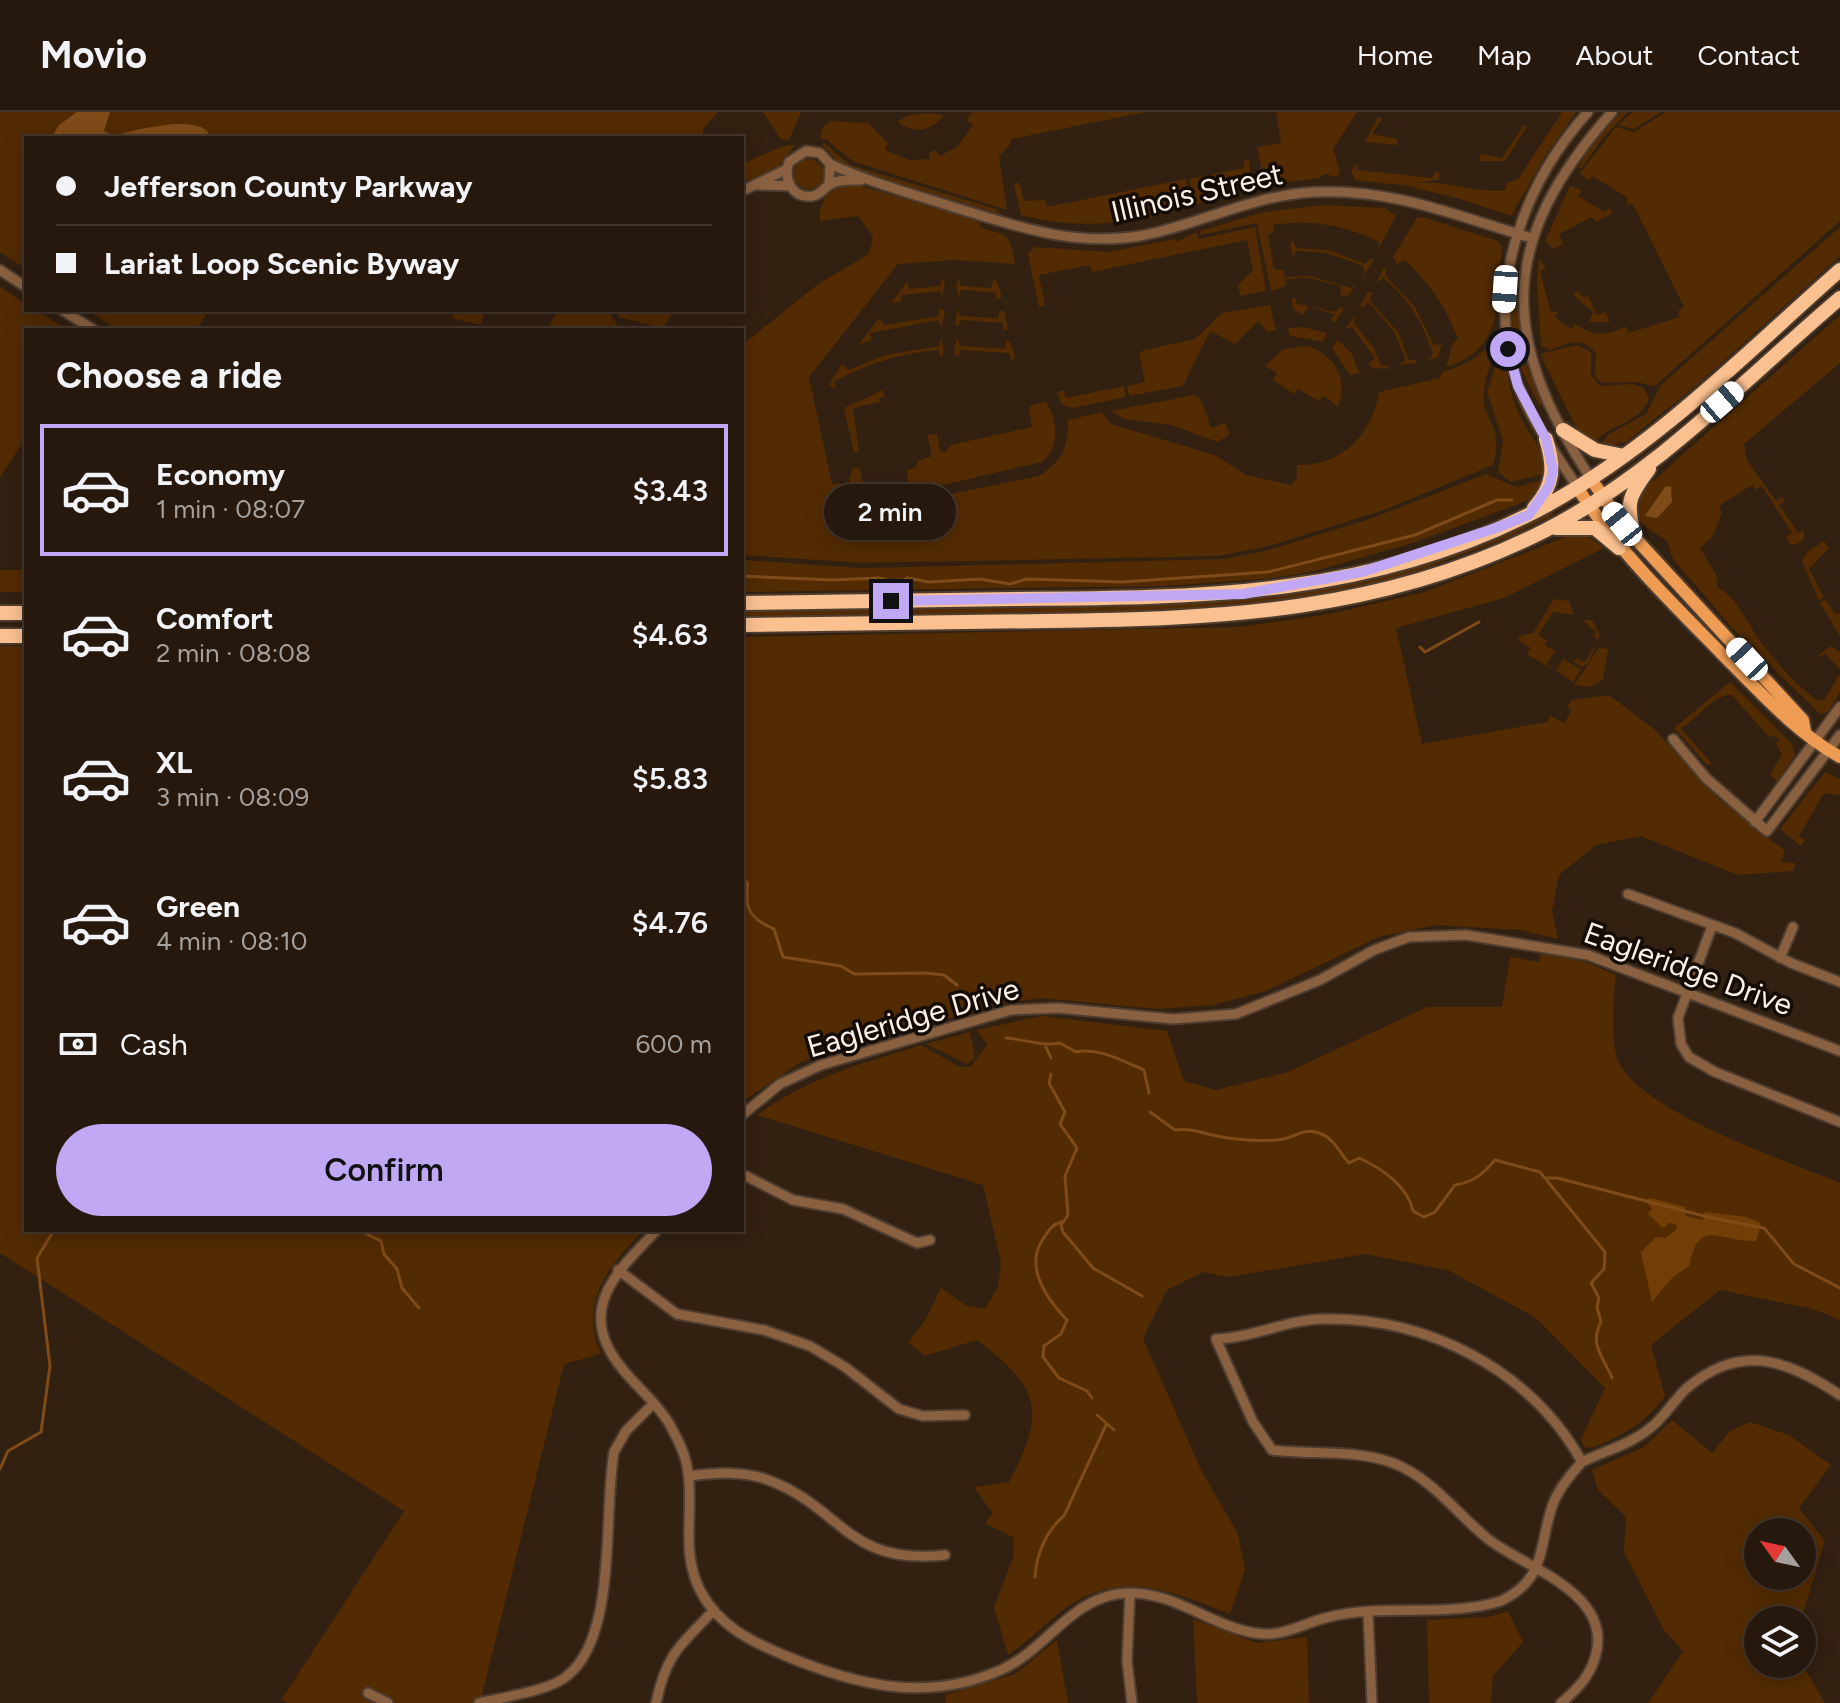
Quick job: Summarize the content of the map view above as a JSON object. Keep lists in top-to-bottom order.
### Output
{
  "streets": {
    "street": ["Illinois Street", "Eagleridge Drive"]
  },
  "north": "top left",
  "page": {
    "header": "Movio",
    "nav": [
      "Home",
      "Map",
      "About",
      "Contact"
    ],
    "banner": ["Jefferson County Parkway", "Lariat Loop Scenic Byway"],
    "heading": "Choose a ride",
    "list": [
      {
        "name": "Economy",
        "note": "1 min · 08:07",
        "value": "$3.43"
      },
      {
        "name": "Comfort",
        "note": "2 min · 08:08",
        "value": "$4.63"
      },
      {
        "name": "XL",
        "note": "3 min · 08:09",
        "value": "$5.83"
      },
      {
        "name": "Green",
        "note": "4 min · 08:10",
        "value": "$4.76"
      }
    ],
    "bubble": "2 min",
    "pay": ["Cash", "600 m"],
    "buttons": "Confirm"
  }
}
